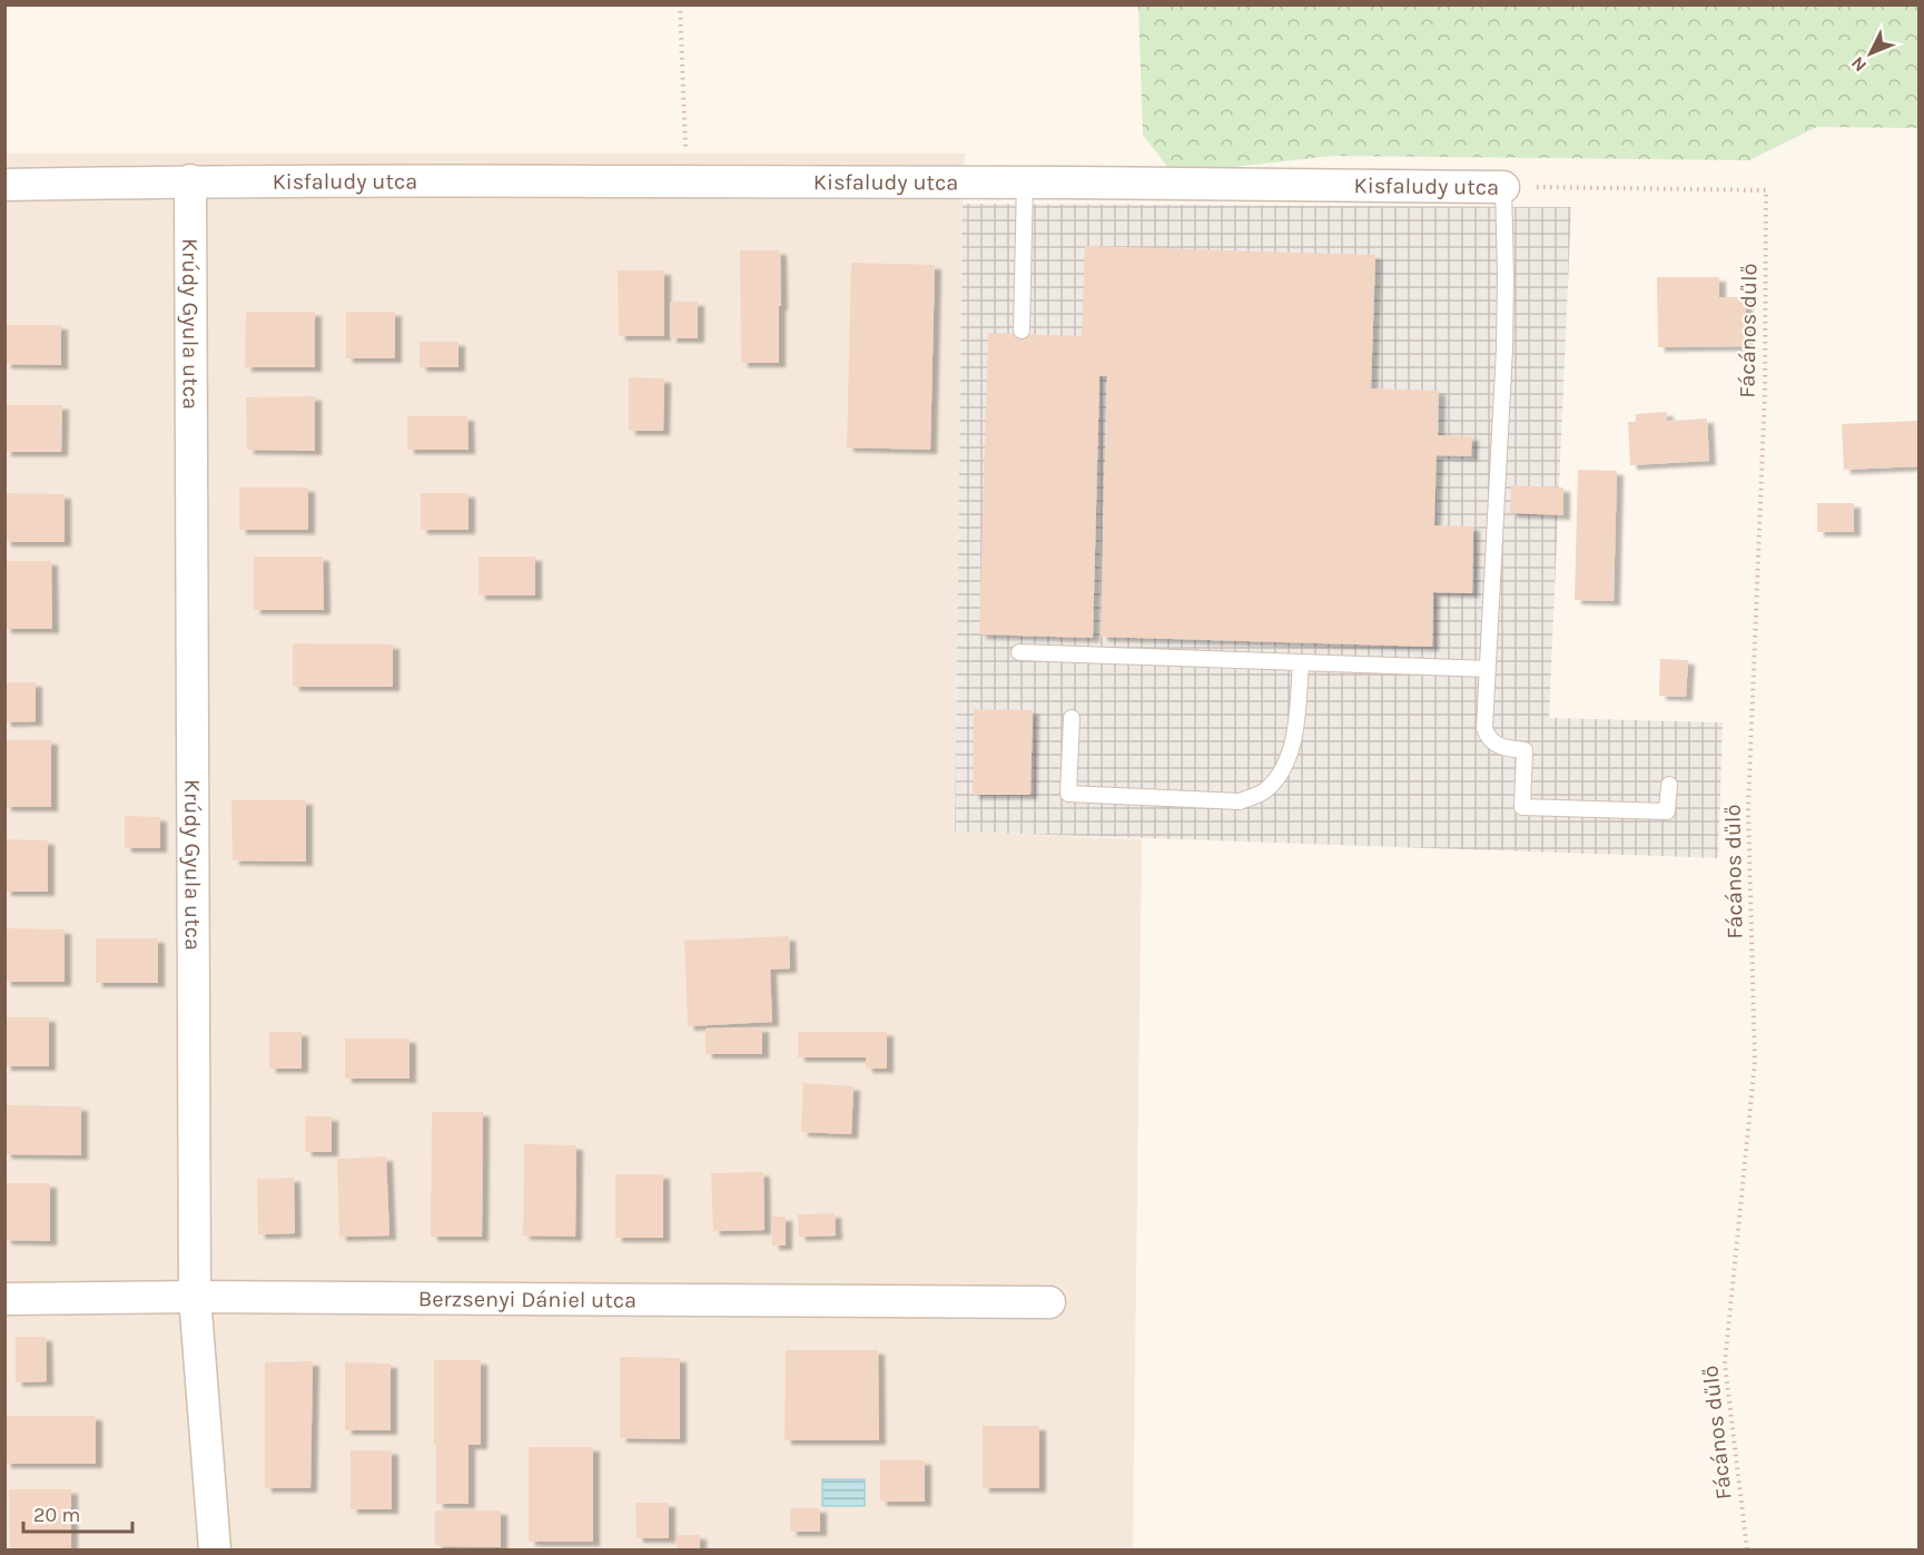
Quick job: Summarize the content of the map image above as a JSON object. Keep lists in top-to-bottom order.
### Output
{
  "streets": {
    "street": ["Kisfaludy utca", "Krúdy Gyula utca", "Berzsenyi Dániel utca"],
    "path": ["Fácános dűlő"]
  },
  "crossings": [
    ["Kisfaludy utca", "Krúdy Gyula utca"],
    ["Kisfaludy utca", "Fácános dűlő"],
    ["Krúdy Gyula utca", "Berzsenyi Dániel utca"]
  ],
  "scale_bar": "20 m",
  "north": "bottom left"
}
